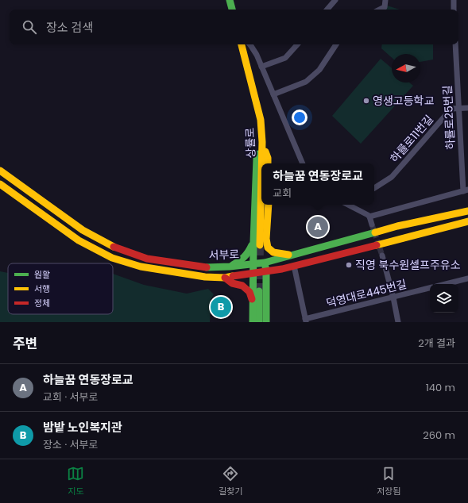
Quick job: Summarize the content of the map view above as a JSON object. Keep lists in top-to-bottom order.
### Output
{
  "streets": {
    "main road": ["상률로", "서부로"],
    "street": ["하률로25번길", "하률로11번길", "덕영대로445번길"]
  },
  "crossings": [
    ["하률로25번길", "하률로11번길"],
    ["상률로", "서부로"]
  ],
  "places": ["영생고등학교", "직영 북수원셀프주유소"],
  "legend": ["원활", "서행", "정체"],
  "north": "left",
  "page": {
    "search": "장소 검색",
    "popup": ["하늘꿈 연동장로교", "교회"],
    "pins": ["A", "B"],
    "heading": ["주변", "2개 결과"],
    "list": [
      {
        "mark": "A",
        "name": "하늘꿈 연동장로교",
        "note": "교회 · 서부로",
        "value": "140 m"
      },
      {
        "mark": "B",
        "name": "밤밭 노인복지관",
        "note": "장소 · 서부로",
        "value": "260 m"
      }
    ],
    "nav": ["지도", "길찾기", "저장됨"]
  }
}
